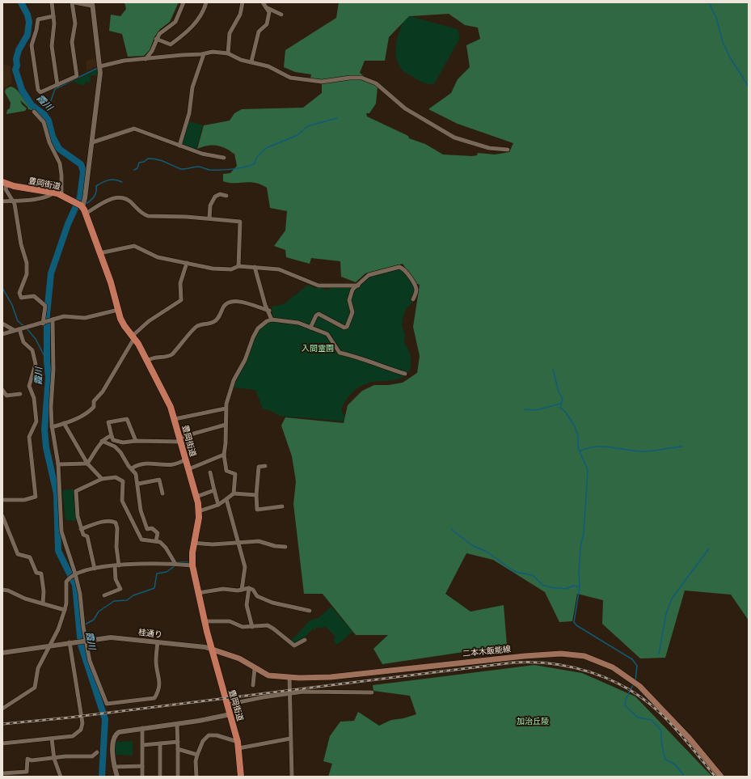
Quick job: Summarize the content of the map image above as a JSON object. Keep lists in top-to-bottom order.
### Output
{
  "streets": {
    "main road": ["豊岡街道", "二本木飯能線"],
    "street": ["桂通り"]
  },
  "crossings": [
    ["豊岡街道", "桂通り"],
    ["豊岡街道", "二本木飯能線"],
    ["桂通り", "二本木飯能線"]
  ],
  "water": ["霞川"],
  "parks": ["入間霊園", "加治丘陵"]
}
